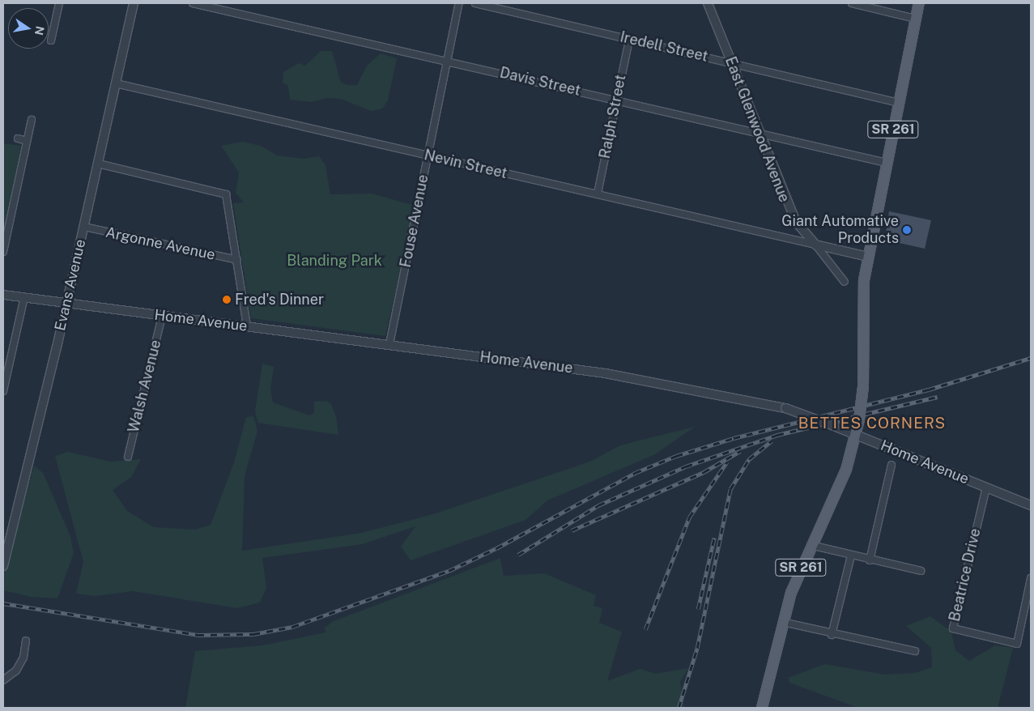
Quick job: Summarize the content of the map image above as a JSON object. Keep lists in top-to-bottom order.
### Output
{
  "streets": {
    "main road": ["SR 261"],
    "street": [
      "Iredell Street",
      "Davis Street",
      "Ralph Street",
      "East Glenwood Avenue",
      "Nevin Street",
      "Fouse Avenue",
      "Argonne Avenue",
      "Evans Avenue",
      "Home Avenue",
      "Walsh Avenue",
      "Beatrice Drive"
    ]
  },
  "crossings": [
    ["Iredell Street", "Ralph Street"],
    ["Iredell Street", "East Glenwood Avenue"],
    ["Iredell Street", "SR 261"],
    ["Davis Street", "Ralph Street"],
    ["Davis Street", "East Glenwood Avenue"],
    ["Davis Street", "SR 261"],
    ["Davis Street", "Fouse Avenue"],
    ["Ralph Street", "Nevin Street"],
    ["East Glenwood Avenue", "Nevin Street"],
    ["SR 261", "Home Avenue"],
    ["Nevin Street", "Fouse Avenue"],
    ["Nevin Street", "Evans Avenue"],
    ["Fouse Avenue", "Home Avenue"],
    ["Argonne Avenue", "Evans Avenue"],
    ["Evans Avenue", "Home Avenue"],
    ["Home Avenue", "Walsh Avenue"],
    ["Home Avenue", "Beatrice Drive"]
  ],
  "districts": ["BETTES CORNERS"],
  "parks": ["Blanding Park"],
  "places": ["Giant Automative Products", "Fred's Dinner"],
  "north": "right"
}
